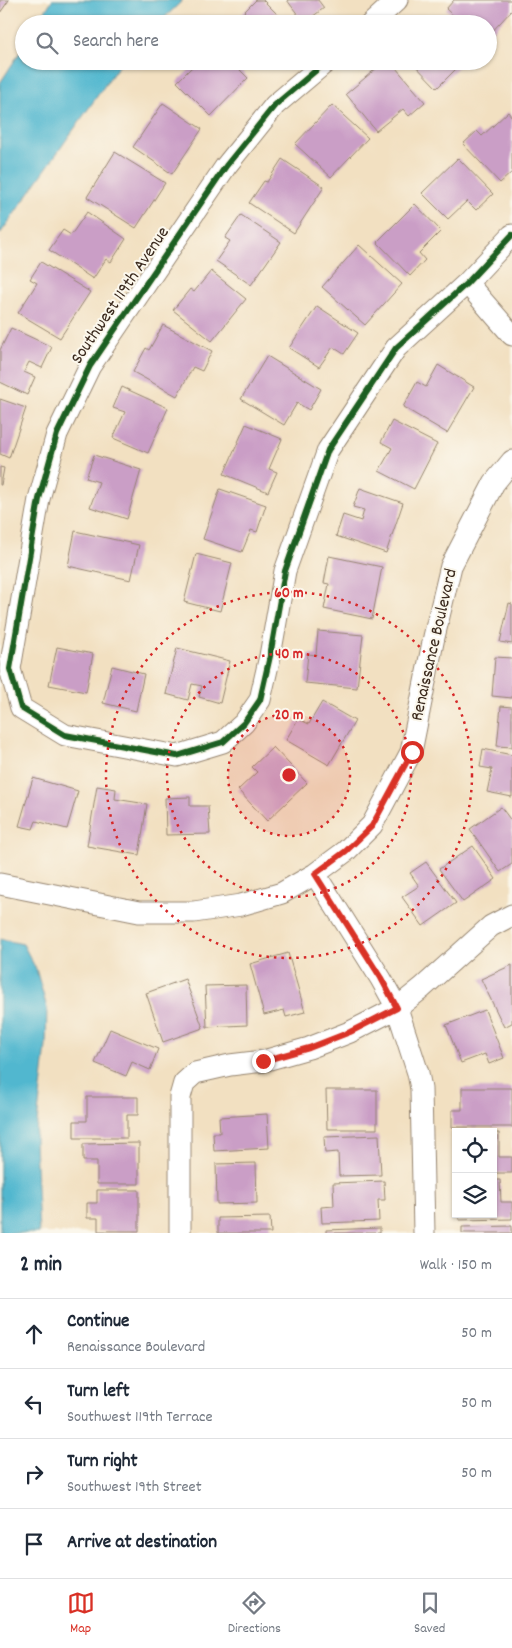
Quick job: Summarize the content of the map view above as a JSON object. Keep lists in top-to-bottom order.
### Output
{
  "streets": {
    "street": ["Southwest 119th Avenue", "Renaissance Boulevard"]
  },
  "page": {
    "search": "Search here",
    "heading": ["2 min", "Walk · 150 m"],
    "list": [
      ["Continue", "Renaissance Boulevard", "50 m"],
      ["Turn left", "Southwest 119th Terrace", "50 m"],
      ["Turn right", "Southwest 19th Street", "50 m"],
      "Arrive at destination"
    ],
    "nav": ["Map", "Directions", "Saved"]
  },
  "rings": ["60 m", "40 m", "20 m"]
}
